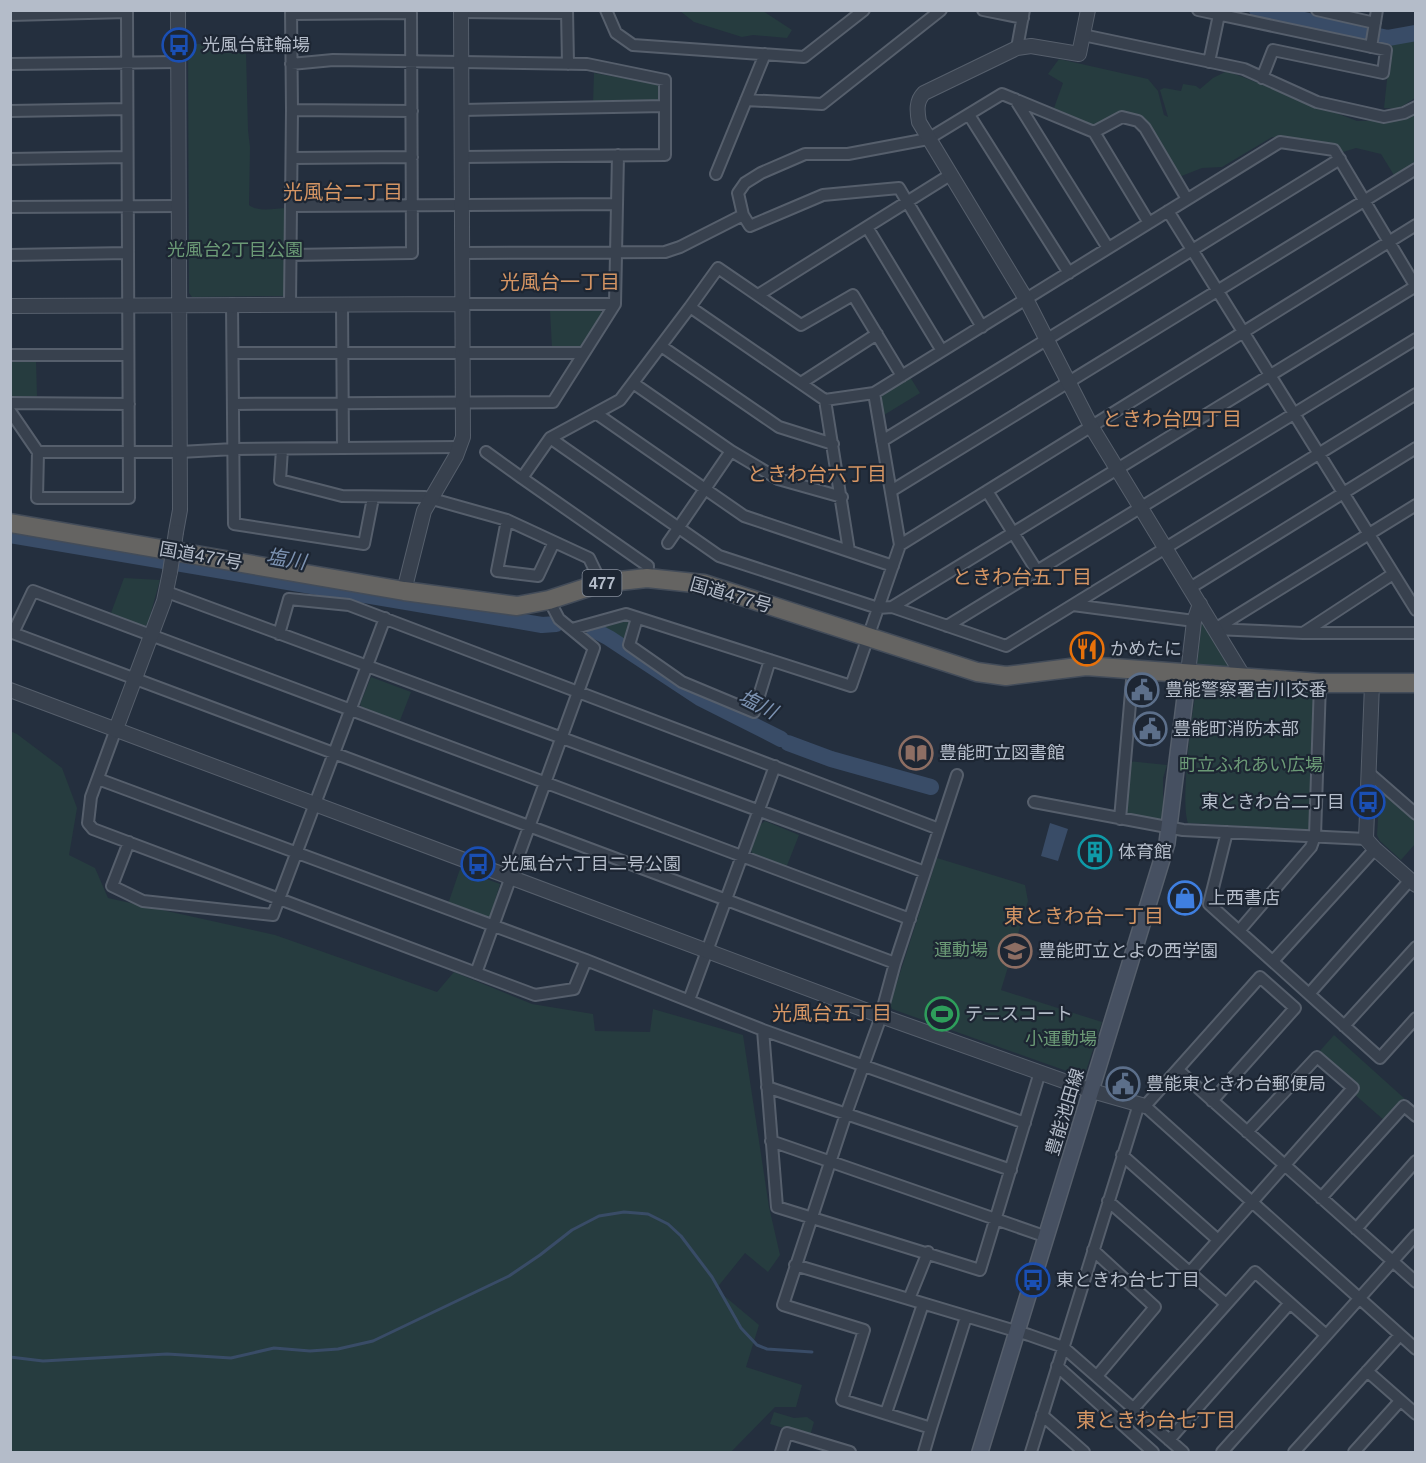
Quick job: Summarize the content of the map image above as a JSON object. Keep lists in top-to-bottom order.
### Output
{
  "streets": {
    "highway": ["国道477号", "477"],
    "main road": ["豊能池田線"]
  },
  "crossings": [
    ["国道477号", "豊能池田線"]
  ],
  "districts": [
    "光風台二丁目",
    "光風台一丁目",
    "ときわ台四丁目",
    "ときわ台六丁目",
    "ときわ台五丁目",
    "東ときわ台一丁目",
    "光風台五丁目",
    "東ときわ台七丁目"
  ],
  "water": ["塩川"],
  "parks": [
    "光風台2丁目公園",
    "町立ふれあい広場",
    "運動場",
    "小運動場"
  ],
  "places": {
    "bus stop": [
      "光風台駐輪場",
      "東ときわ台二丁目",
      "光風台六丁目二号公園",
      "東ときわ台七丁目"
    ],
    "restaurant": ["かめたに"],
    "public building": ["豊能警察署吉川交番", "豊能町消防本部", "豊能東ときわ台郵便局"],
    "library": ["豊能町立図書館"],
    "building": ["体育館"],
    "shop": ["上西書店"],
    "school or university": ["豊能町立とよの西学園"],
    "sports": ["テニスコート"]
  }
}
